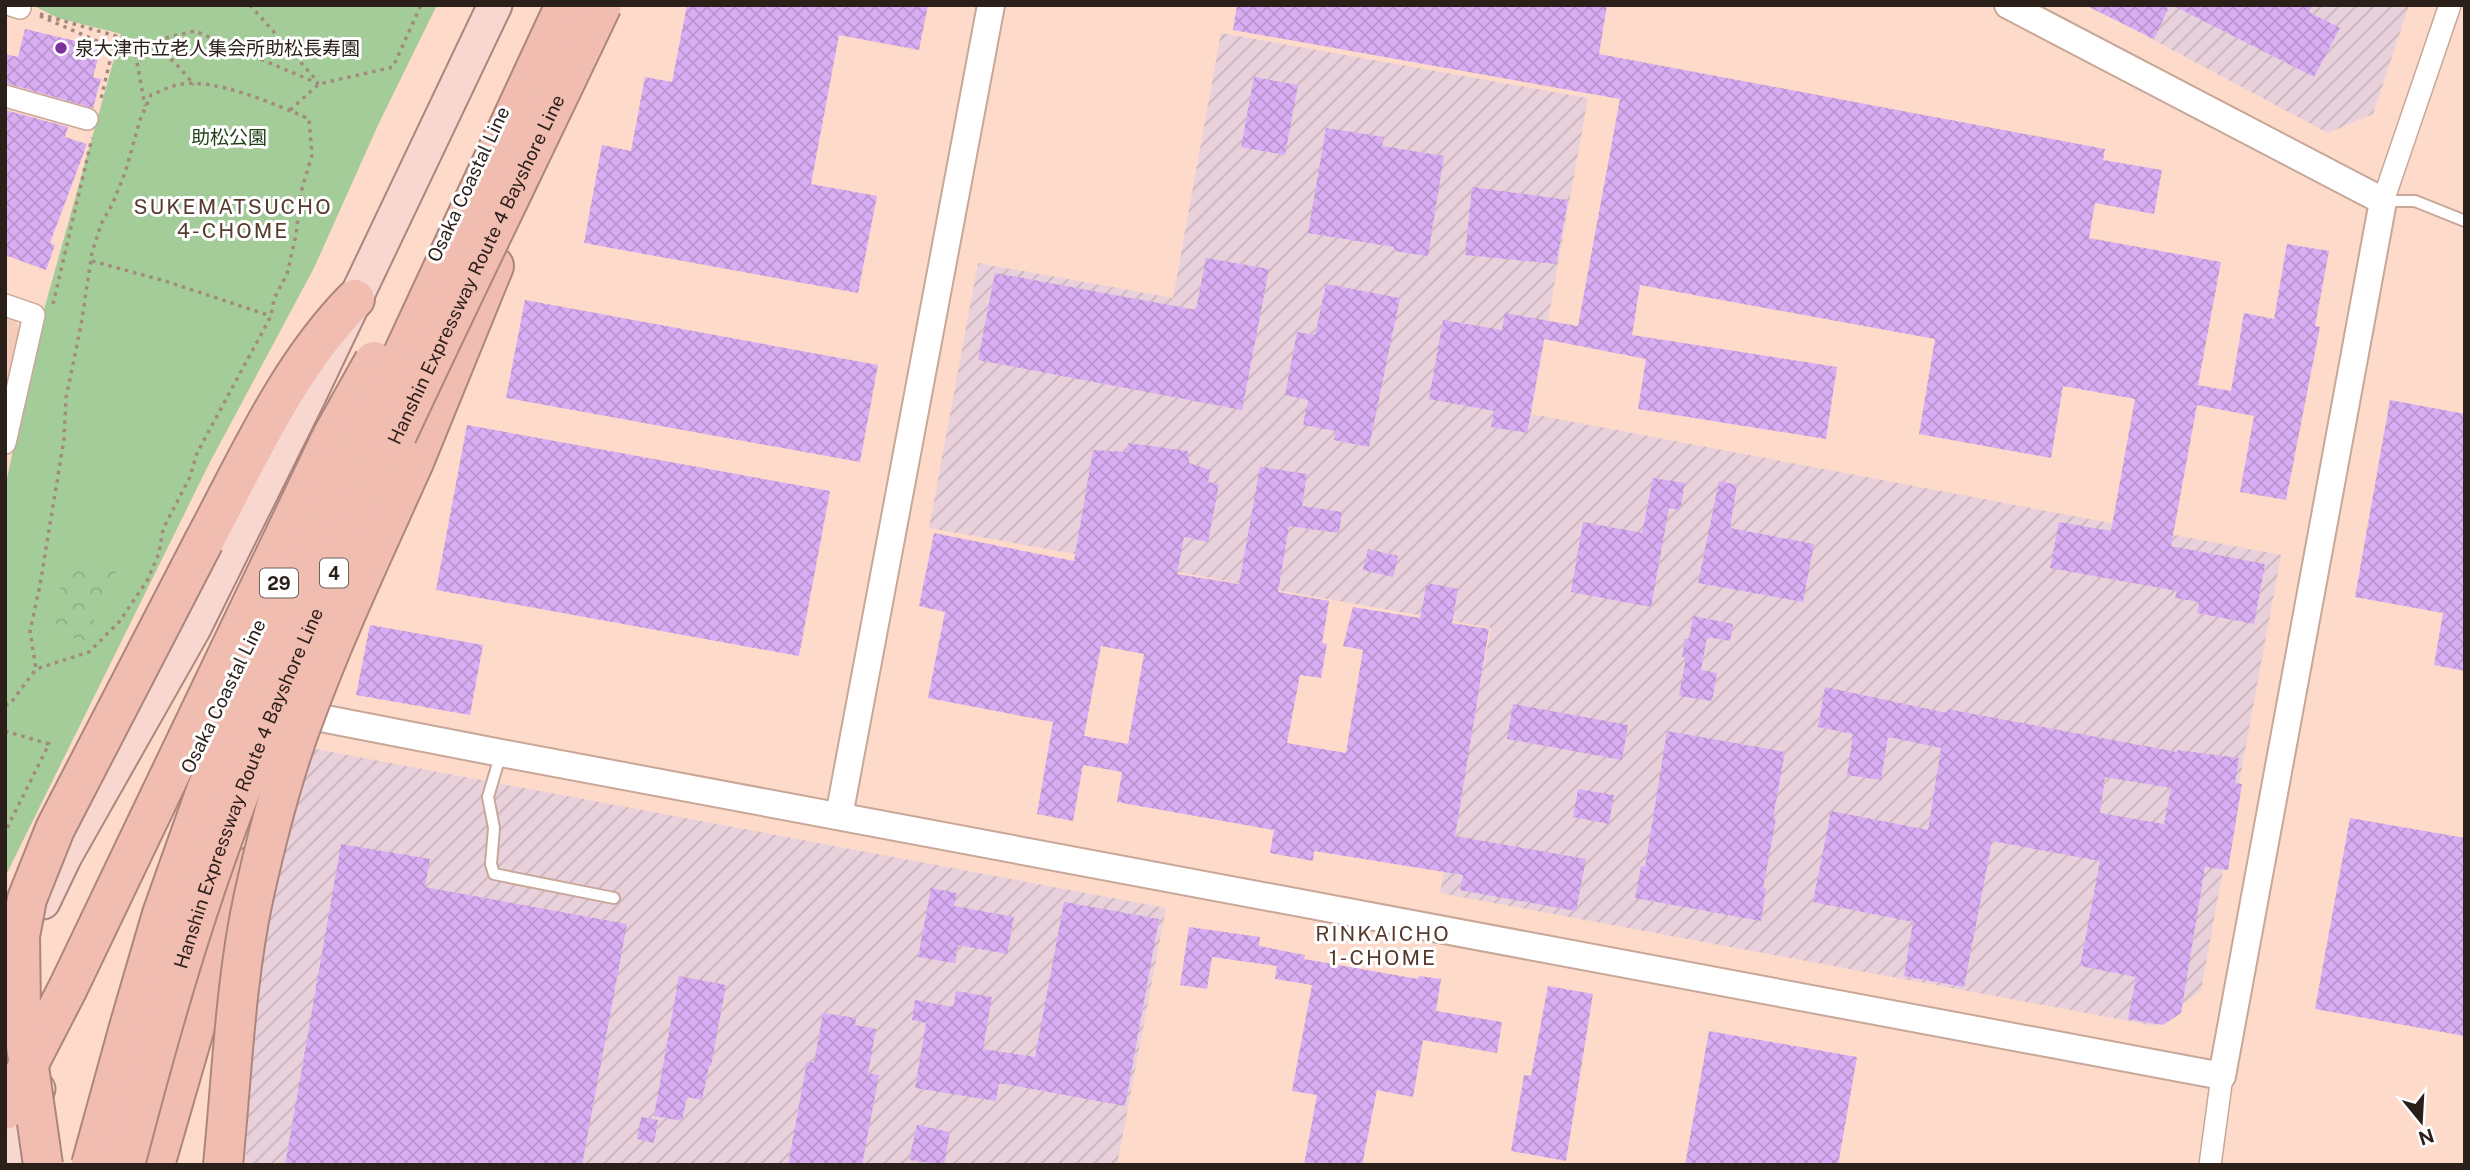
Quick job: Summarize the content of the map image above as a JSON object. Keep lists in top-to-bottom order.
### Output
{
  "streets": {
    "highway": ["Hanshin Expressway Route 4 Bayshore Line", "4"],
    "main road": ["Osaka Coastal Line", "29"]
  },
  "districts": ["SUKEMATSUCHO 4-CHOME", "RINKAICHO 1-CHOME"],
  "parks": ["助松公園"],
  "places": ["泉大津市立老人集会所助松長寿園"],
  "north": "bottom"
}
